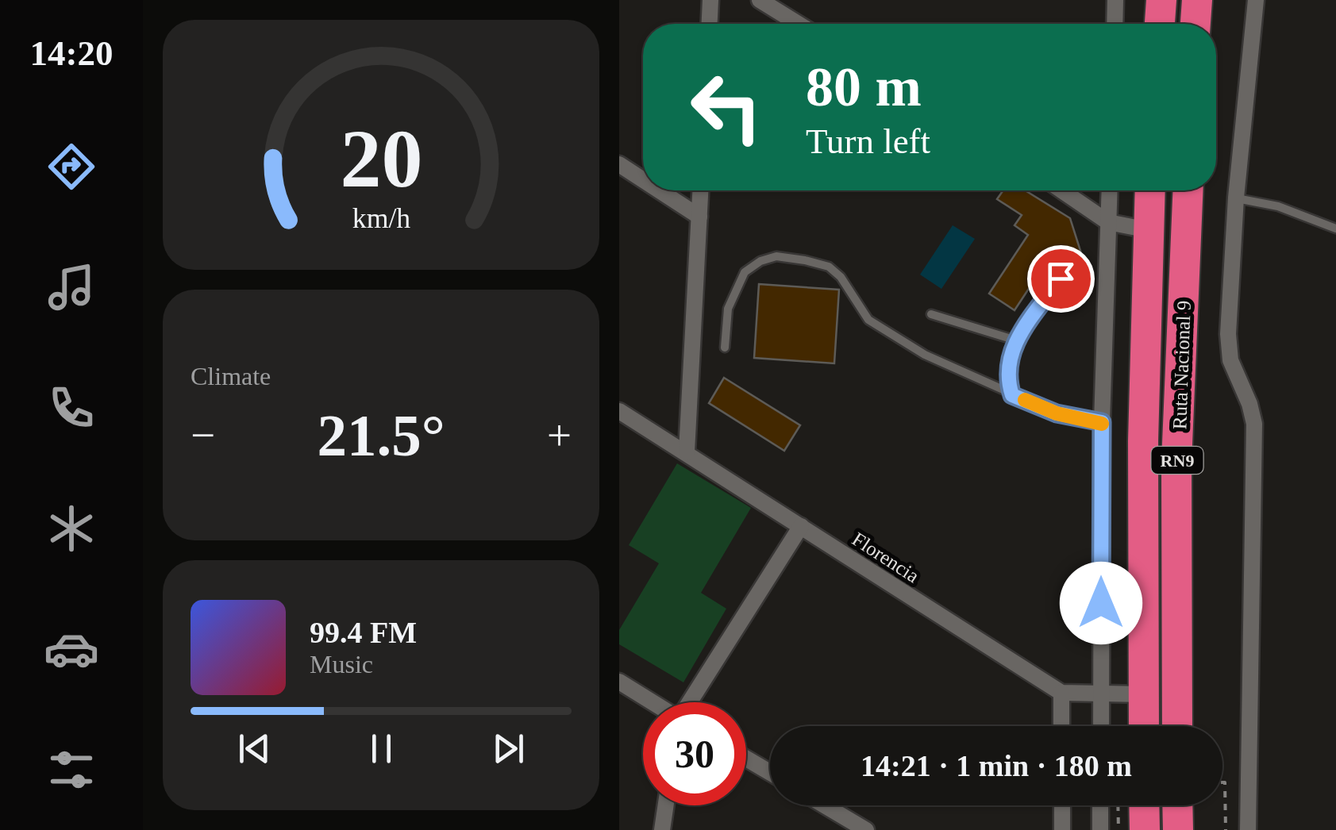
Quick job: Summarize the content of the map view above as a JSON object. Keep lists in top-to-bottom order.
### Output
{
  "streets": {
    "highway": ["Ruta Nacional 9", "RN9"],
    "street": ["Florencia"]
  },
  "page": {
    "tabs": "14:20",
    "turn": ["80 m", "Turn left"],
    "tile": "Climate",
    "heat": ["−", "21.5°", "+"],
    "song": ["99.4 FM", "Music"],
    "limit": "30",
    "trip": "14:21 · 1 min · 180 m",
    "gauge": ["20", "km/h"]
  }
}
